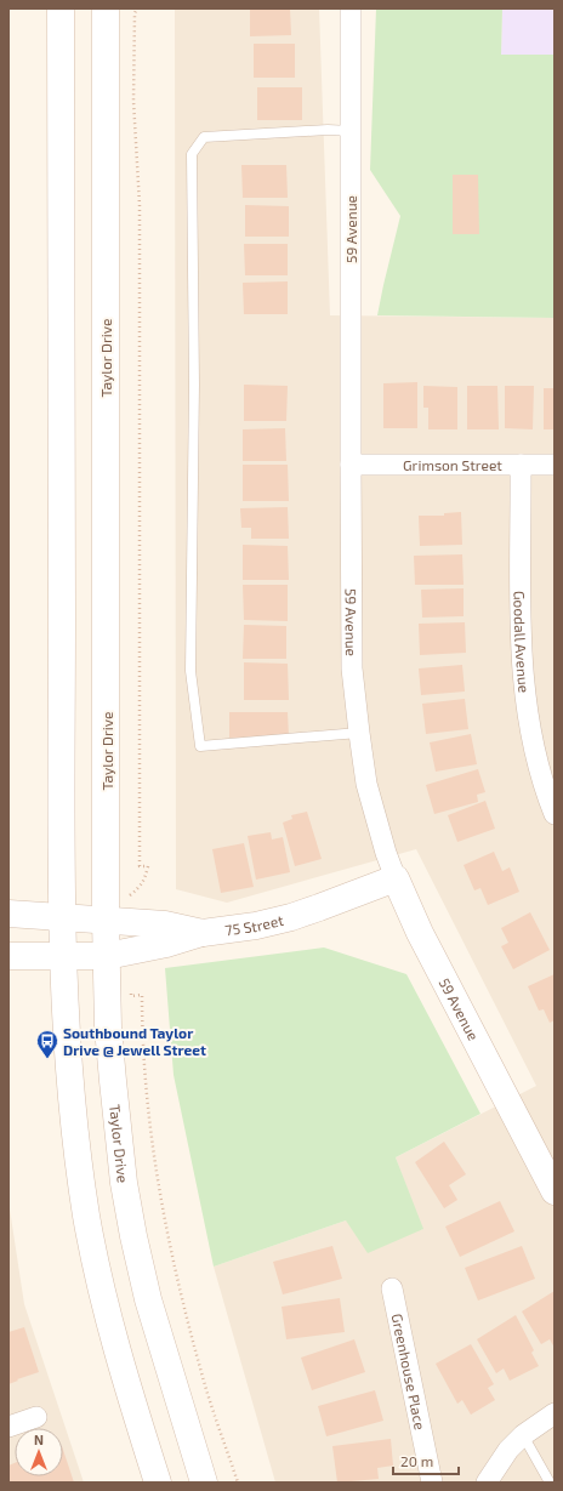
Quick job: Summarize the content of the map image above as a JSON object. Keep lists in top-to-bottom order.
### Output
{
  "streets": {
    "main road": ["59 Avenue", "Taylor Drive", "75 Street"],
    "street": ["Grimson Street", "Goodall Avenue", "Greenhouse Place"]
  },
  "crossings": [
    ["59 Avenue", "Grimson Street"],
    ["59 Avenue", "75 Street"],
    ["Taylor Drive", "75 Street"],
    ["Grimson Street", "Goodall Avenue"]
  ],
  "places": {
    "bus stop": ["Southbound Taylor Drive @ Jewell Street"]
  },
  "scale_bar": "20 m",
  "north": "top"
}
